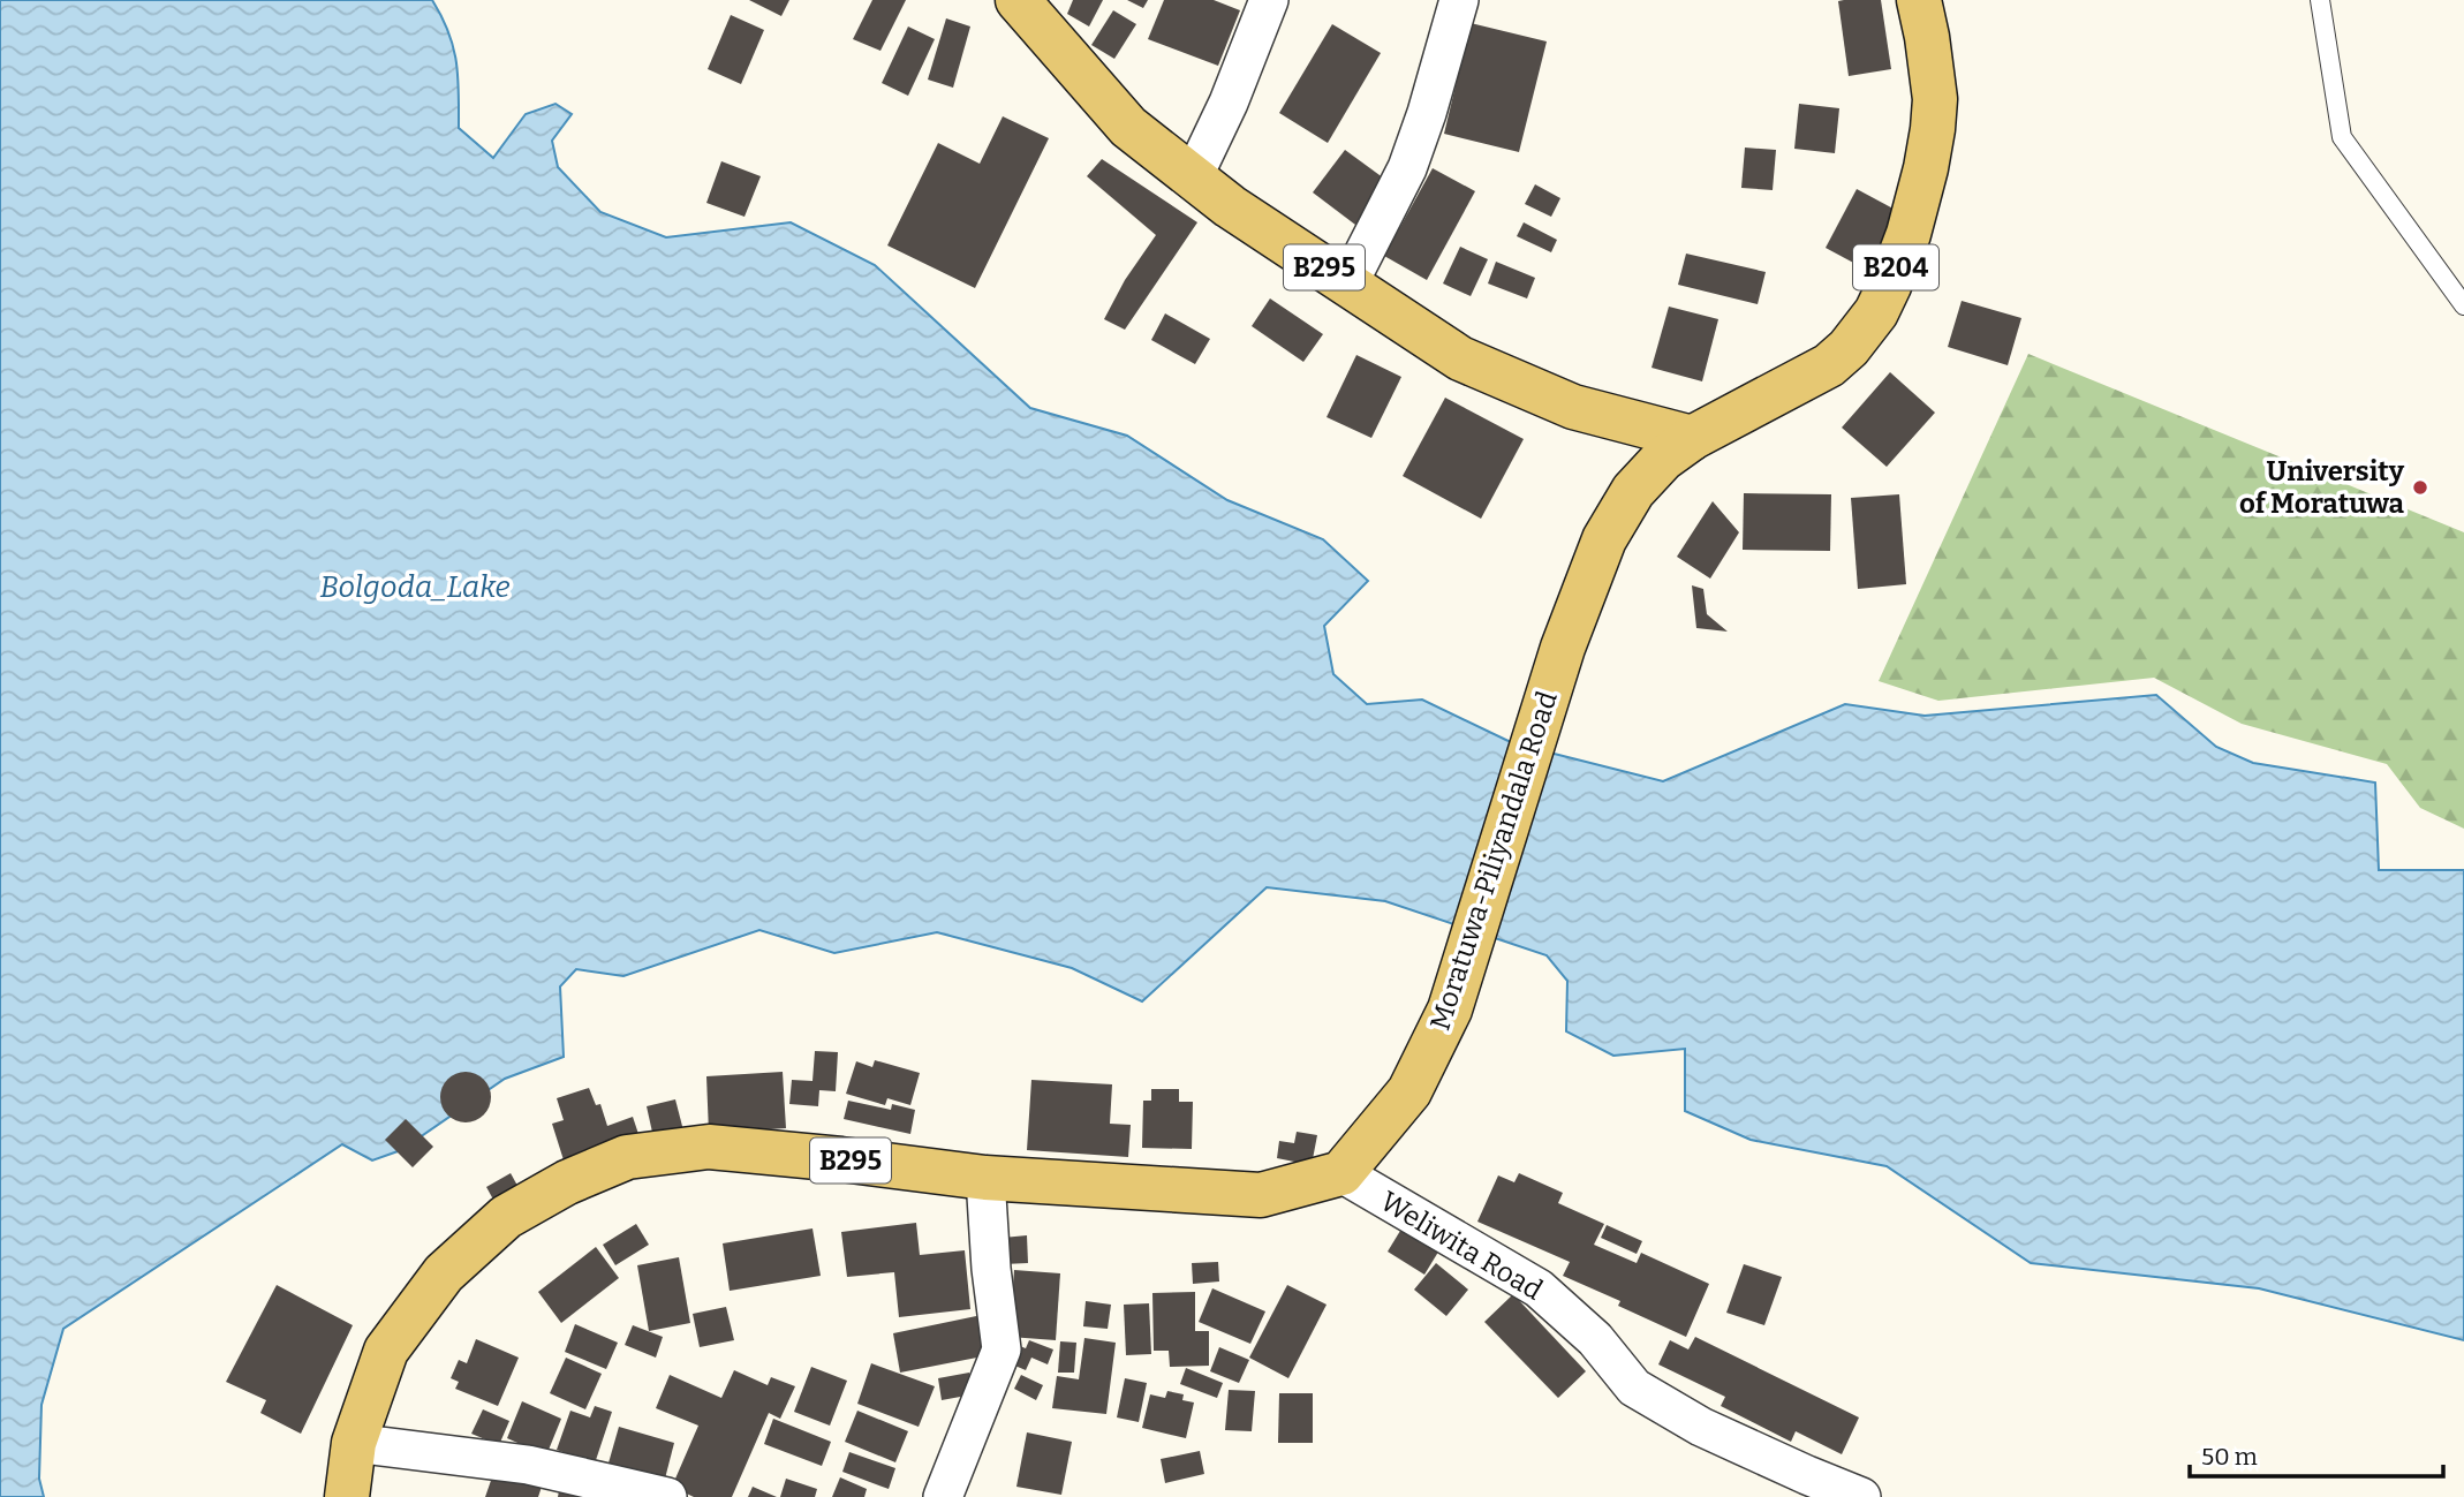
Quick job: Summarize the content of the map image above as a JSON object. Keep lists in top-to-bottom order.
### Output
{
  "streets": {
    "main road": ["B295", "B204", "Moratuwa-Piliyandala Road"],
    "street": ["Weliwita Road"]
  },
  "crossings": [
    ["B295", "B204"],
    ["B295", "Moratuwa-Piliyandala Road"],
    ["B295", "Weliwita Road"],
    ["B204", "Moratuwa-Piliyandala Road"],
    ["Moratuwa-Piliyandala Road", "Weliwita Road"]
  ],
  "water": ["Bolgoda_Lake"],
  "places": ["University of Moratuwa"],
  "scale_bar": "50 m"
}
